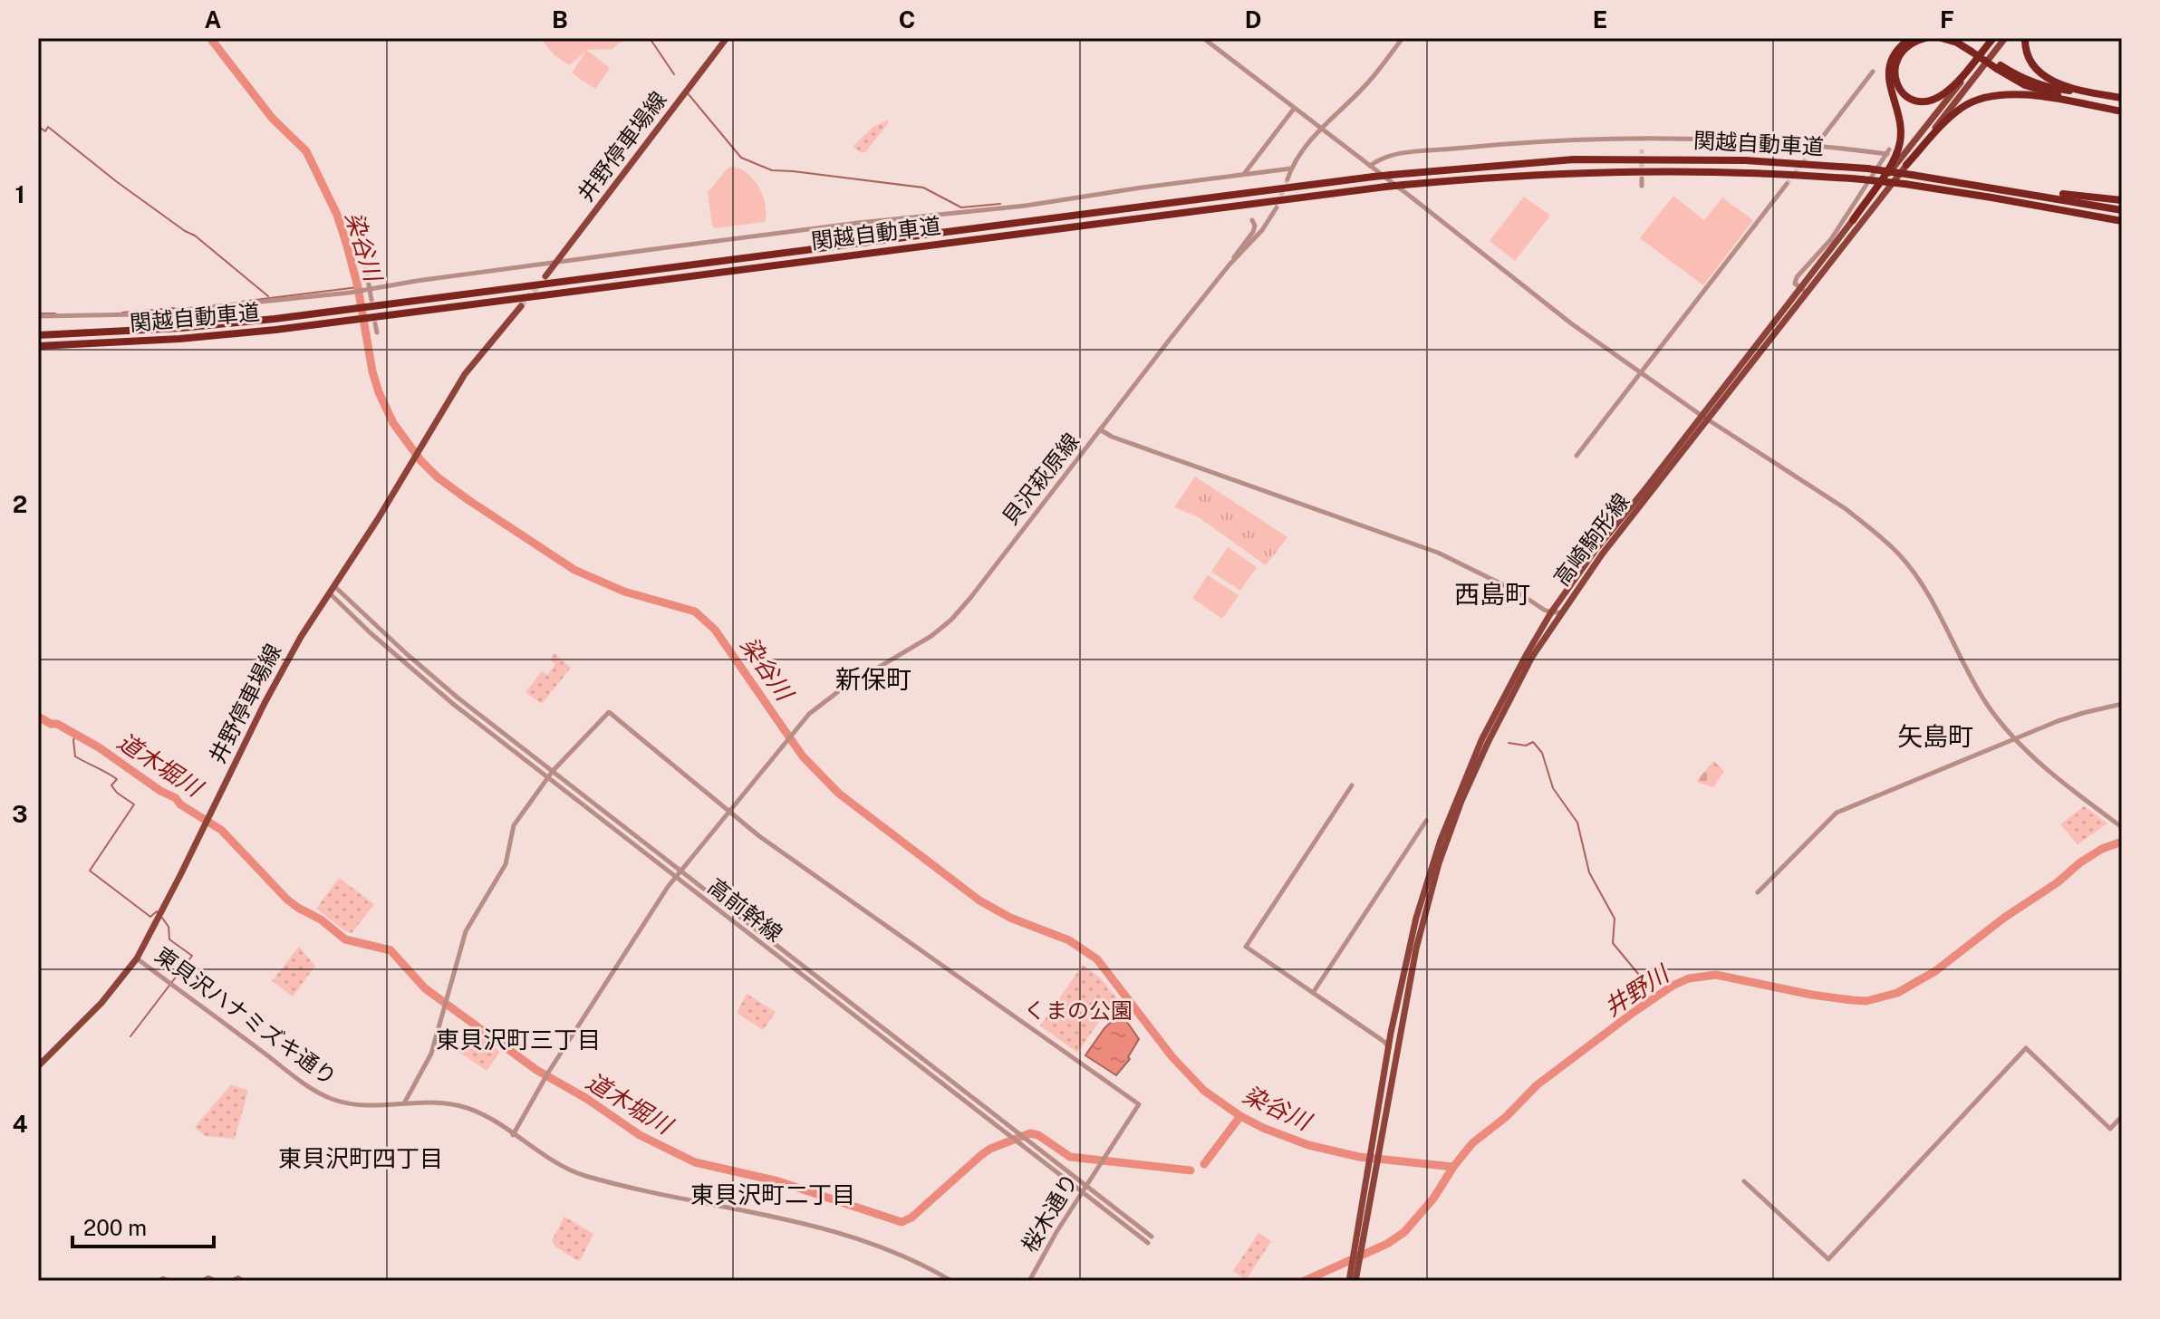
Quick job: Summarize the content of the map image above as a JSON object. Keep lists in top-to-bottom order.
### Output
{
  "streets": {
    "highway": ["関越自動車道"],
    "main road": ["井野停車場線", "高崎駒形線"],
    "street": [
      "貝沢萩原線",
      "高前幹線",
      "東貝沢ハナミズキ通り",
      "桜木通り"
    ]
  },
  "crossings": [
    ["井野停車場線", "高前幹線"],
    ["井野停車場線", "東貝沢ハナミズキ通り"],
    ["貝沢萩原線", "高前幹線"],
    ["貝沢萩原線", "東貝沢ハナミズキ通り"],
    ["貝沢萩原線", "桜木通り"],
    ["高前幹線", "桜木通り"]
  ],
  "districts": [
    "西島町",
    "新保町",
    "矢島町",
    "東貝沢町三丁目",
    "東貝沢町四丁目",
    "東貝沢町二丁目"
  ],
  "water": ["染谷川", "道木堀川", "井野川"],
  "parks": ["くまの公園"],
  "scale_bar": "200 m",
  "grid": {
    "columns": [
      "A",
      "B",
      "C",
      "D",
      "E",
      "F"
    ],
    "rows": [
      "1",
      "2",
      "3",
      "4"
    ]
  }
}
